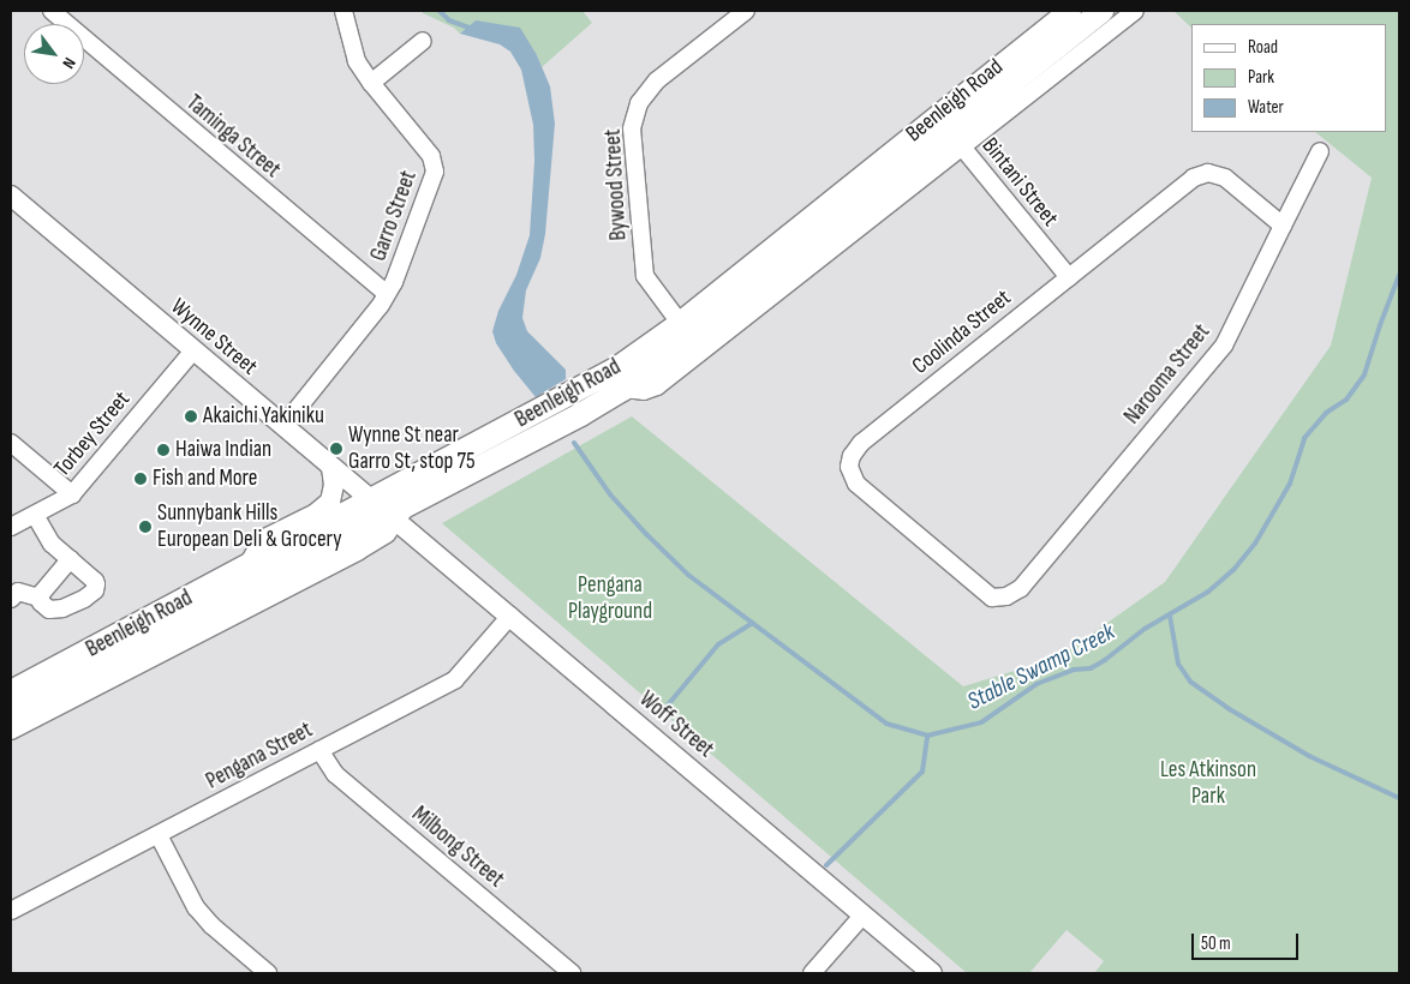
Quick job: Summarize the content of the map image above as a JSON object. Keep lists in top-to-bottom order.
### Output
{
  "streets": {
    "main road": ["Beenleigh Road"],
    "street": [
      "Taminga Street",
      "Bintani Street",
      "Bywood Street",
      "Garro Street",
      "Coolinda Street",
      "Wynne Street",
      "Narooma Street",
      "Torbey Street",
      "Woff Street",
      "Pengana Street",
      "Milbong Street"
    ]
  },
  "crossings": [
    ["Beenleigh Road", "Bintani Street"],
    ["Beenleigh Road", "Bywood Street"],
    ["Beenleigh Road", "Wynne Street"],
    ["Beenleigh Road", "Woff Street"],
    ["Taminga Street", "Garro Street"],
    ["Bintani Street", "Coolinda Street"],
    ["Garro Street", "Wynne Street"],
    ["Coolinda Street", "Narooma Street"],
    ["Wynne Street", "Torbey Street"],
    ["Wynne Street", "Woff Street"],
    ["Woff Street", "Pengana Street"],
    ["Pengana Street", "Milbong Street"]
  ],
  "water": ["Stable Swamp Creek"],
  "parks": ["Pengana Playground", "Les Atkinson Park"],
  "places": [
    "Akaichi Yakiniku",
    "Wynne St near Garro St, stop 75",
    "Haiwa Indian",
    "Fish and More",
    "Sunnybank Hills European Deli & Grocery"
  ],
  "legend": ["Road", "Park", "Water"],
  "scale_bar": "50 m",
  "north": "bottom right"
}
